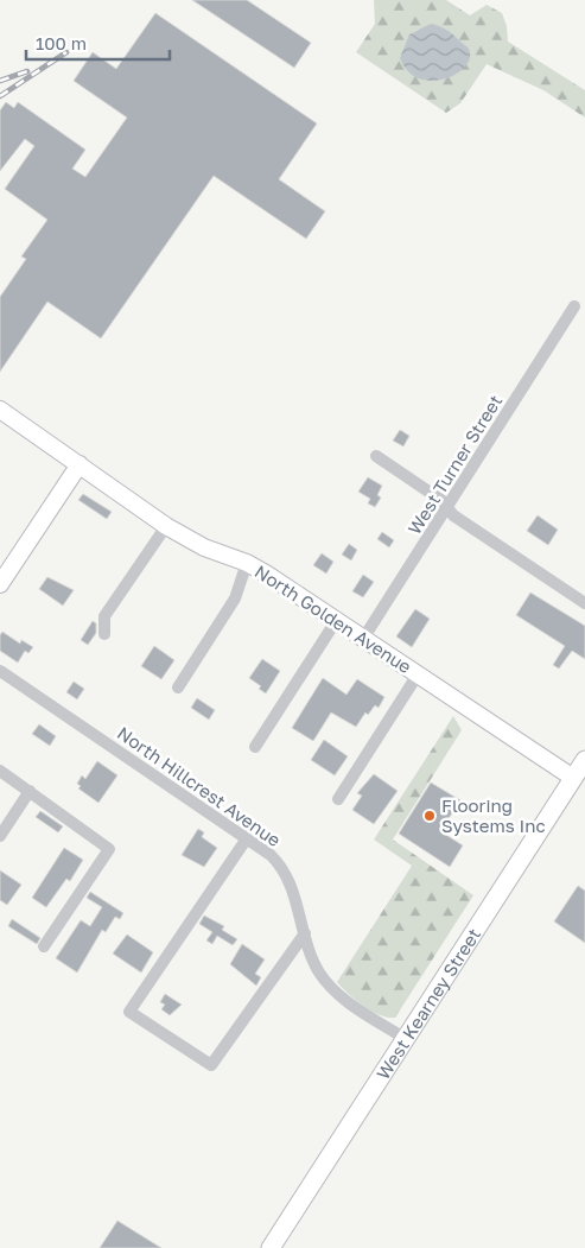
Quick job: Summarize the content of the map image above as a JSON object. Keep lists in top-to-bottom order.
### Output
{
  "streets": {
    "main road": ["West Kearney Street"],
    "street": ["West Turner Street", "North Golden Avenue", "North Hillcrest Avenue"]
  },
  "crossings": [
    ["West Turner Street", "North Golden Avenue"],
    ["North Golden Avenue", "West Kearney Street"],
    ["North Hillcrest Avenue", "West Kearney Street"]
  ],
  "places": ["Flooring Systems Inc"],
  "scale_bar": "100 m"
}
